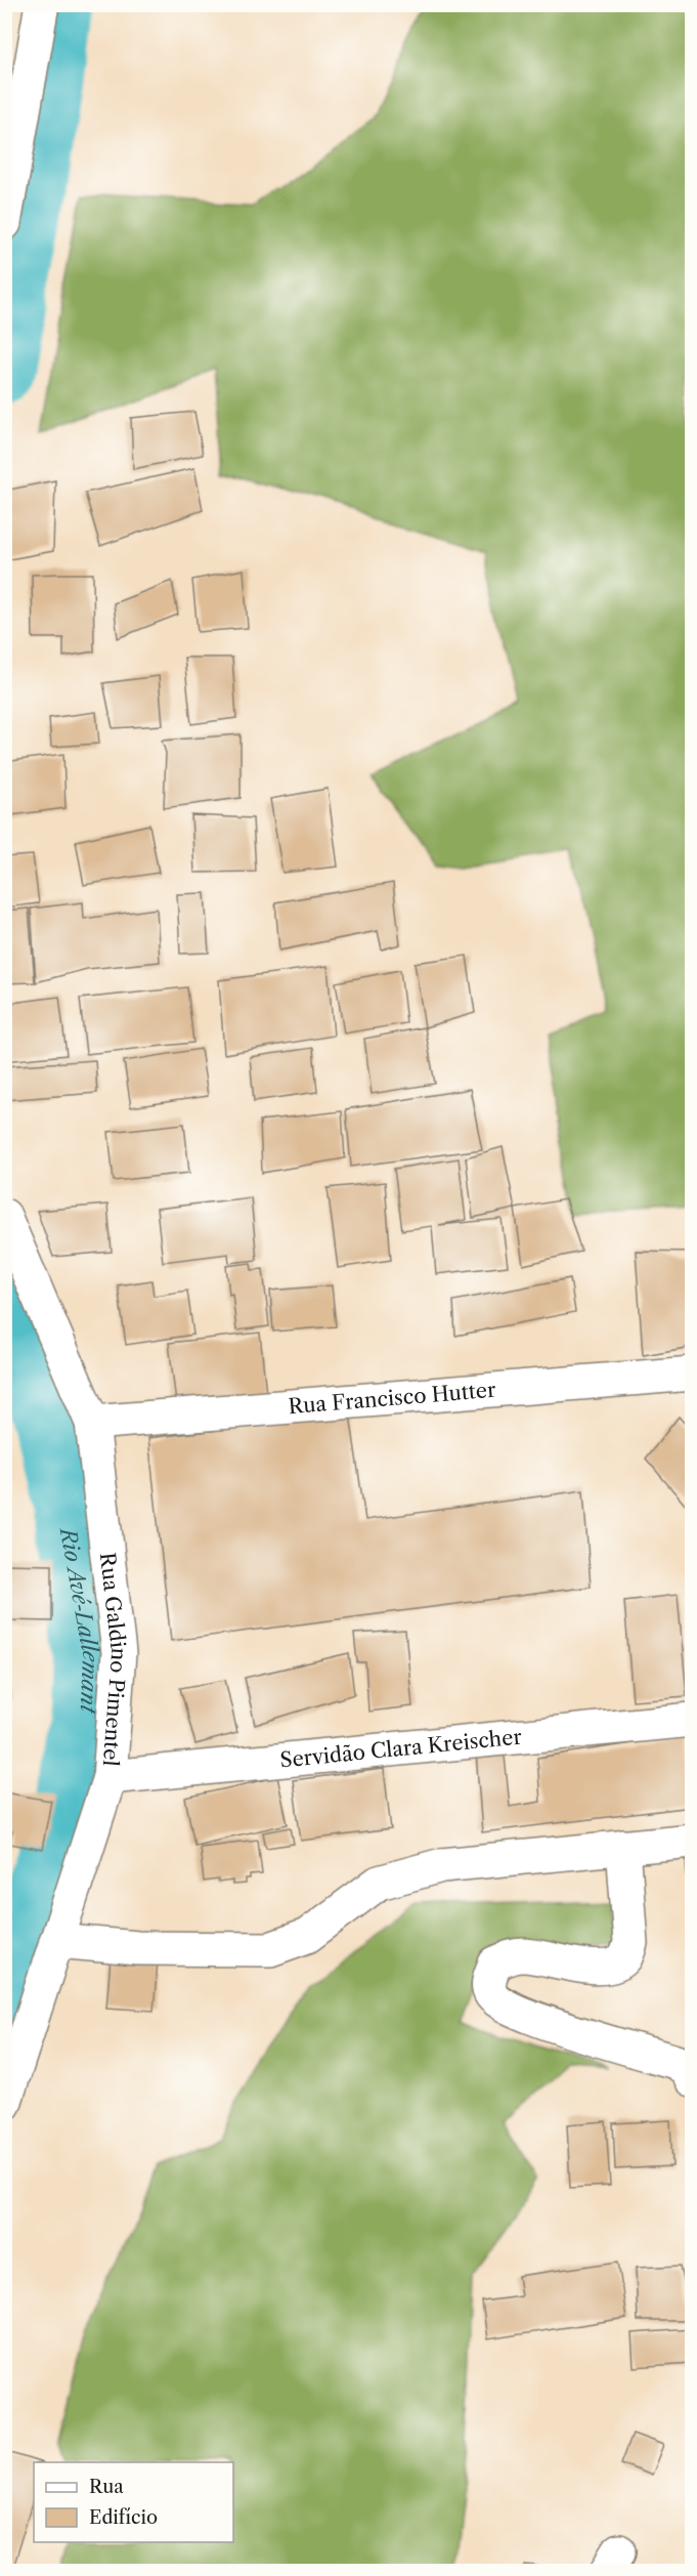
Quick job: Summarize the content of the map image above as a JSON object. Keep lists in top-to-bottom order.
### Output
{
  "streets": {
    "street": ["Rua Francisco Hutter", "Rua Galdino Pimentel", "Servidão Clara Kreischer"]
  },
  "crossings": [
    ["Rua Francisco Hutter", "Rua Galdino Pimentel"],
    ["Rua Galdino Pimentel", "Servidão Clara Kreischer"]
  ],
  "water": ["Rio Avé‐Lallemant"],
  "legend": ["Rua", "Edifício"]
}
